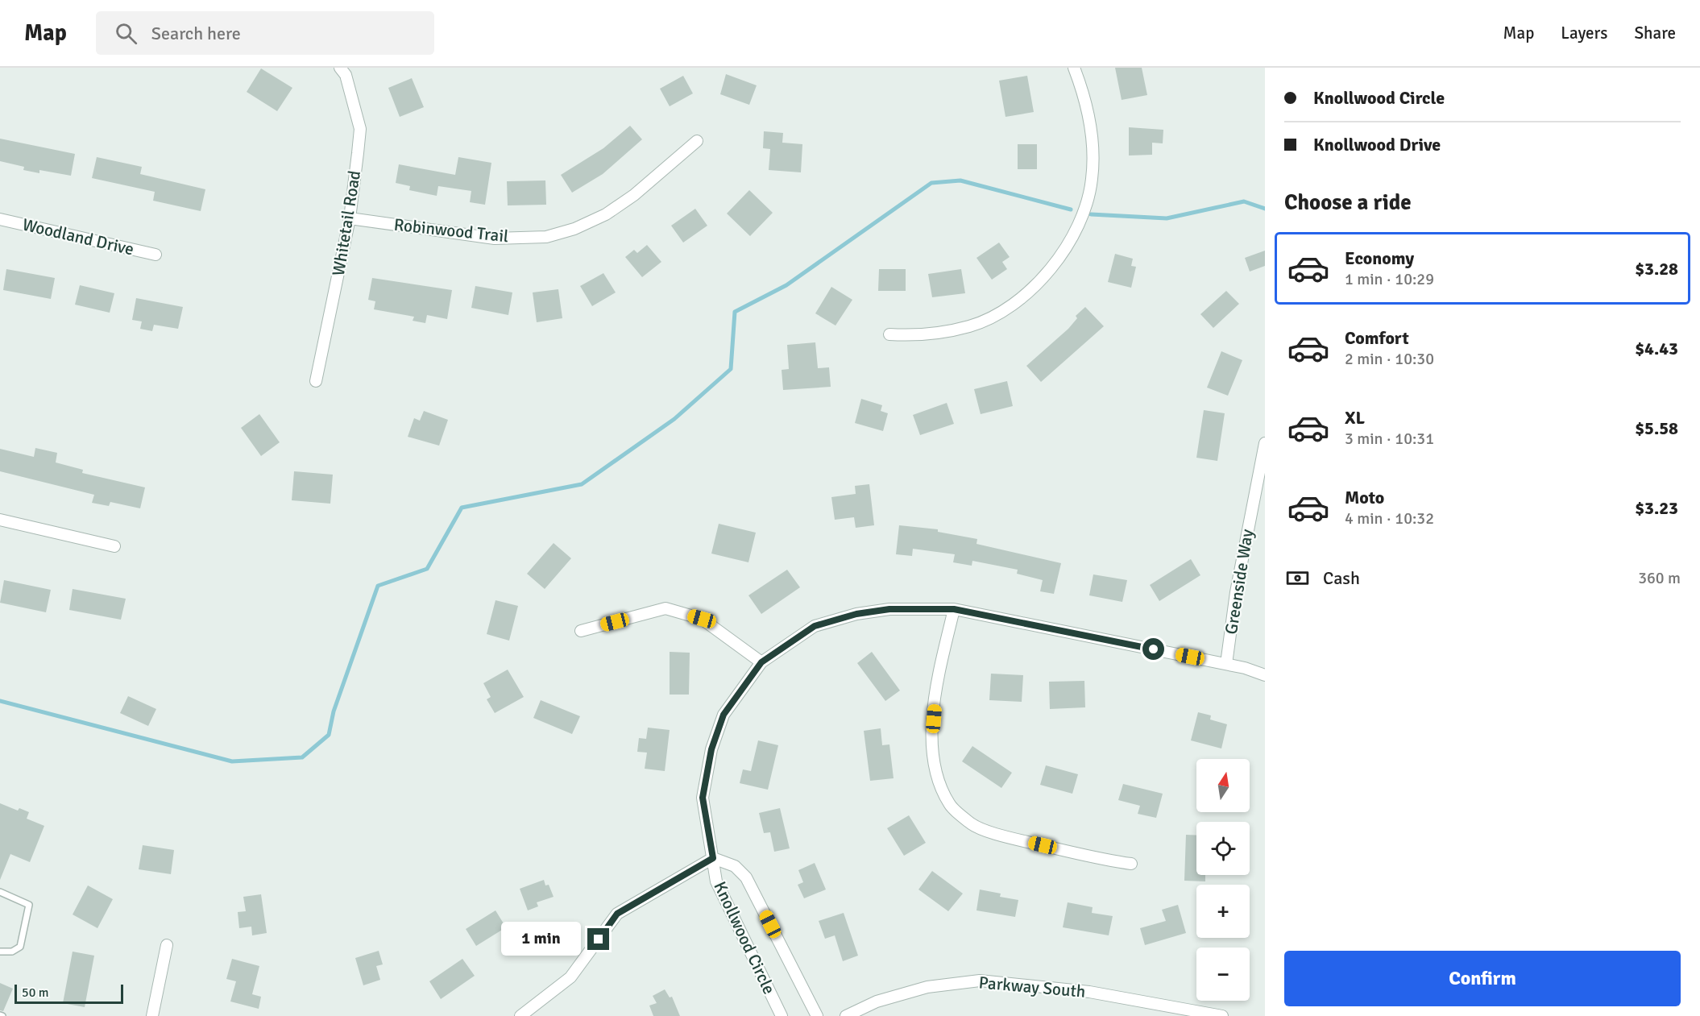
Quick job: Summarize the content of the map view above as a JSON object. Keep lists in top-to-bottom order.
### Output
{
  "streets": {
    "street": [
      "Whitetail Road",
      "Robinwood Trail",
      "Woodland Drive",
      "Greenside Way",
      "Knollwood Circle",
      "Parkway South"
    ]
  },
  "crossings": [
    ["Whitetail Road", "Robinwood Trail"],
    ["Greenside Way", "Knollwood Circle"]
  ],
  "scale_bar": "50 m",
  "north": "top",
  "page": {
    "header": "Map",
    "search": "Search here",
    "nav": ["Map", "Layers", "Share"],
    "banner": ["Knollwood Circle", "Knollwood Drive"],
    "heading": "Choose a ride",
    "list": [
      {
        "name": "Economy",
        "note": "1 min · 10:29",
        "value": "$3.28"
      },
      {
        "name": "Comfort",
        "note": "2 min · 10:30",
        "value": "$4.43"
      },
      {
        "name": "XL",
        "note": "3 min · 10:31",
        "value": "$5.58"
      },
      {
        "name": "Moto",
        "note": "4 min · 10:32",
        "value": "$3.23"
      }
    ],
    "pay": ["Cash", "360 m"],
    "map_buttons": ["+", "−"],
    "bubble": "1 min",
    "buttons": "Confirm",
    "scale": "50 m"
  }
}
